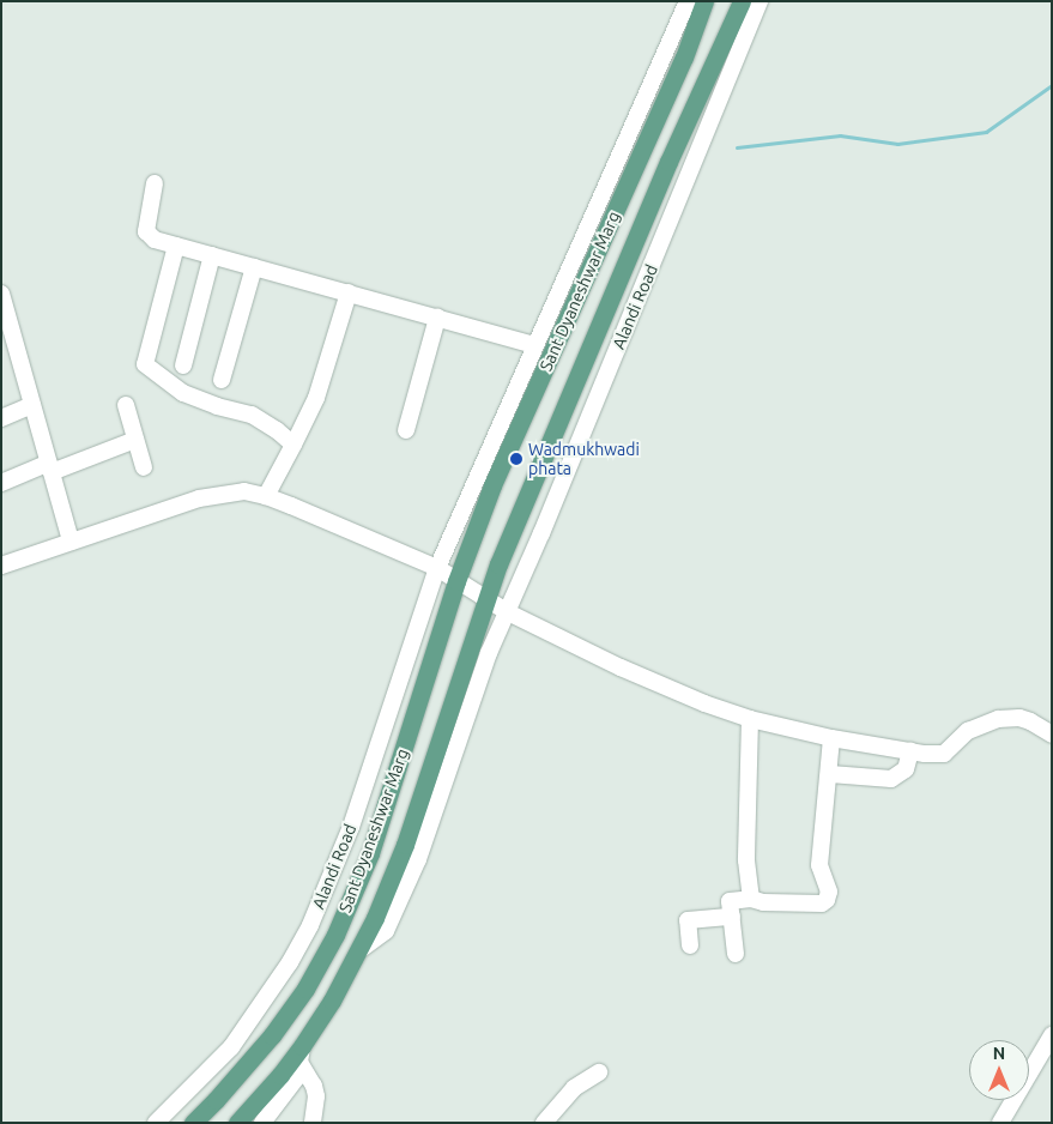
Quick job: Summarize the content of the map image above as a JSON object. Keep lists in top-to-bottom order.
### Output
{
  "streets": {
    "main road": ["Sant Dyaneshwar Marg"],
    "street": ["Alandi Road"]
  },
  "crossings": [
    ["Sant Dyaneshwar Marg", "Alandi Road"]
  ],
  "places": ["Wadmukhwadi phata"],
  "north": "top"
}
